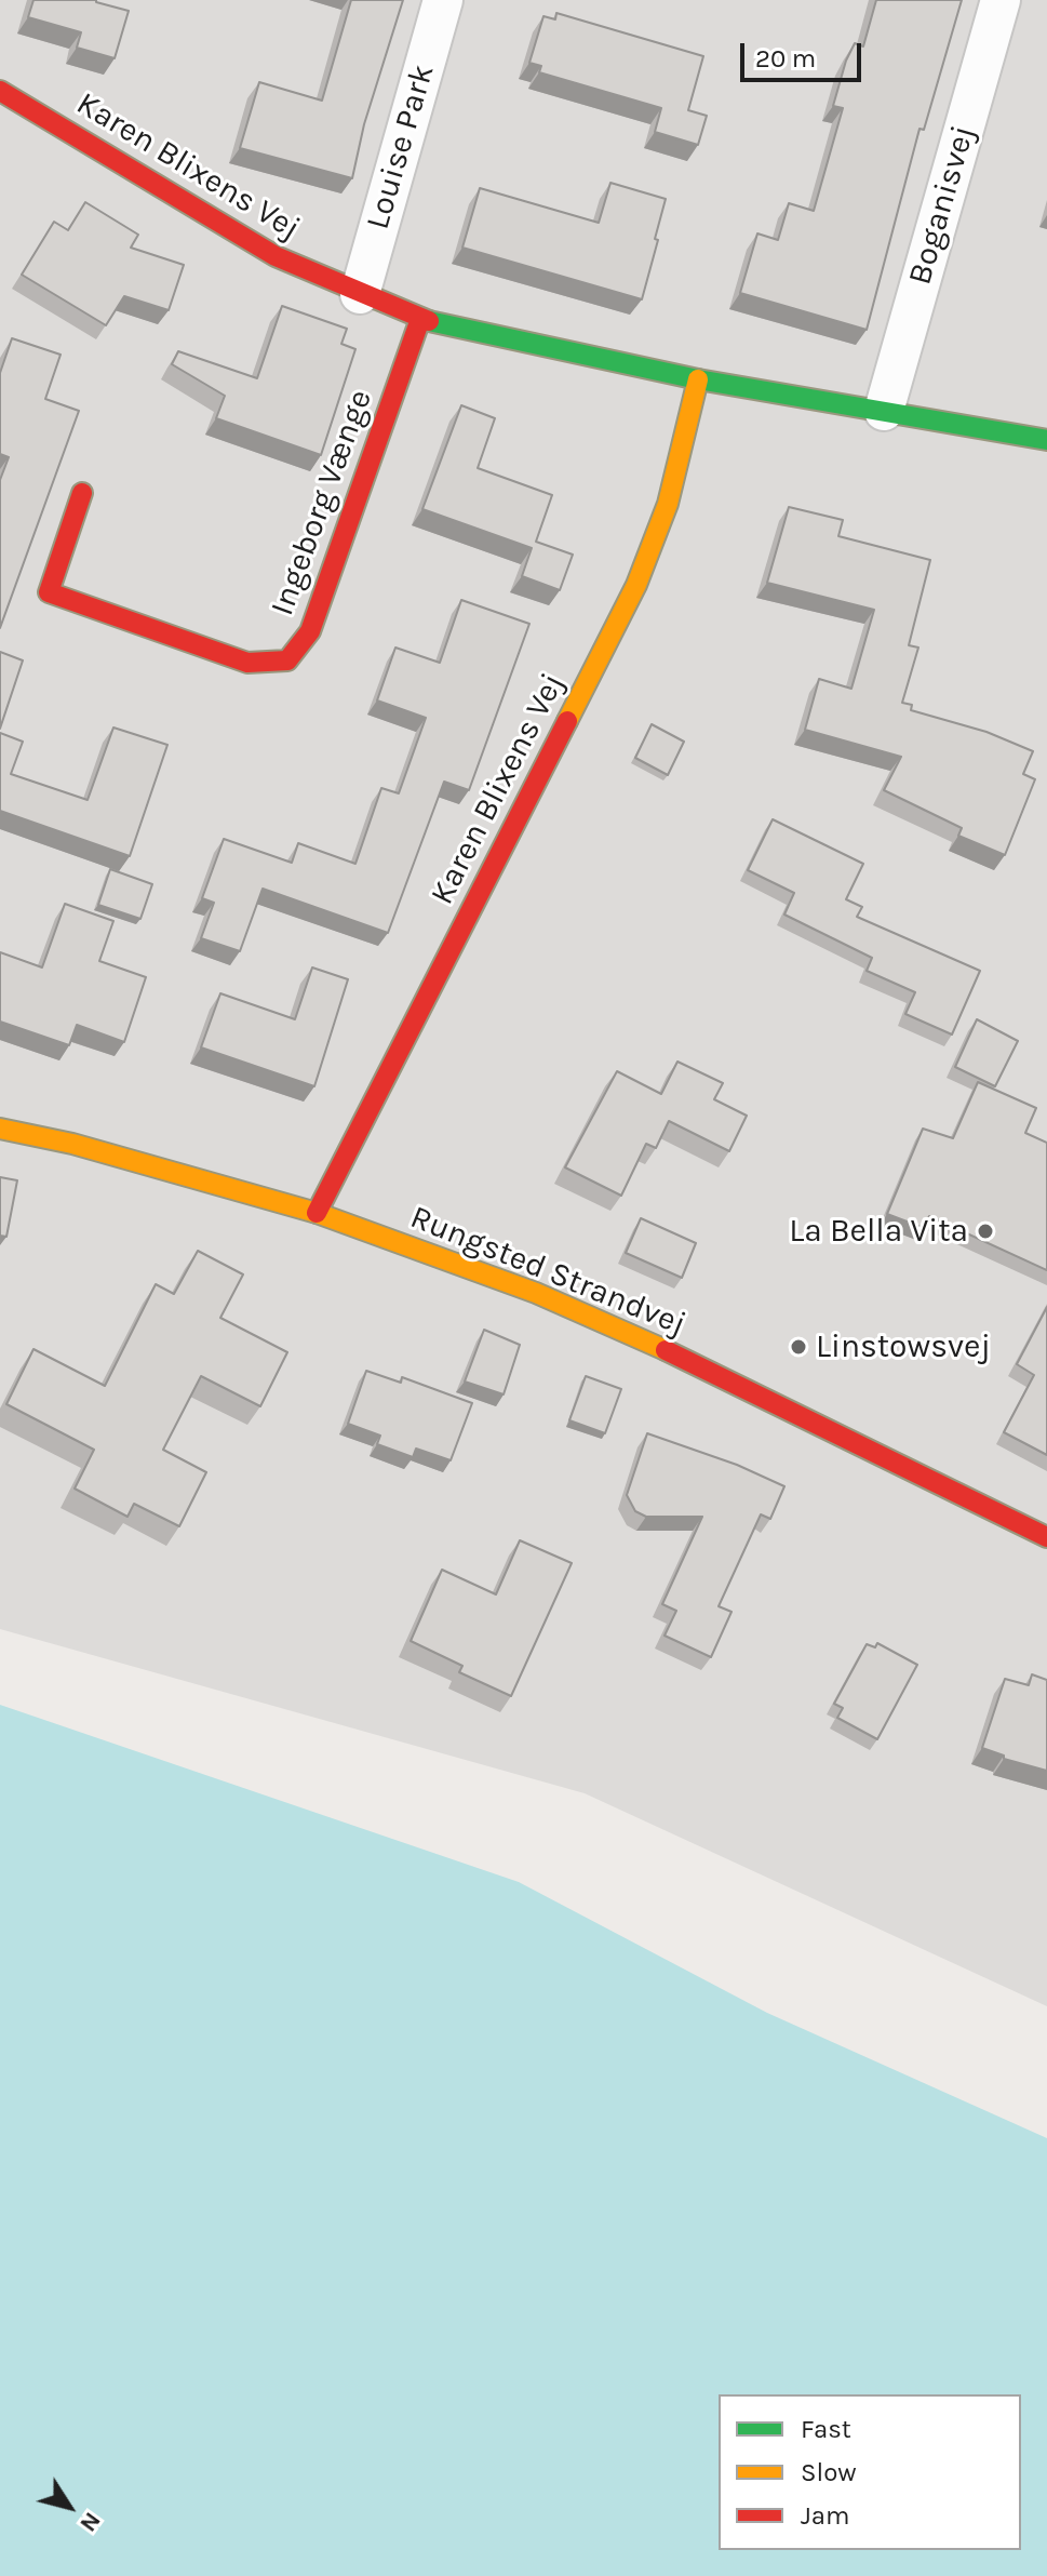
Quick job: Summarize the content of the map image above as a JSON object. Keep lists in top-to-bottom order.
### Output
{
  "streets": {
    "street": [
      "Louise Park",
      "Karen Blixens Vej",
      "Boganisvej",
      "Ingeborg Vænge",
      "Rungsted Strandvej"
    ]
  },
  "crossings": [
    ["Louise Park", "Karen Blixens Vej"],
    ["Karen Blixens Vej", "Boganisvej"],
    ["Karen Blixens Vej", "Ingeborg Vænge"],
    ["Karen Blixens Vej", "Rungsted Strandvej"]
  ],
  "places": ["La Bella Vita", "Linstowsvej"],
  "legend": ["Fast", "Slow", "Jam"],
  "scale_bar": "20 m",
  "north": "bottom right"
}
